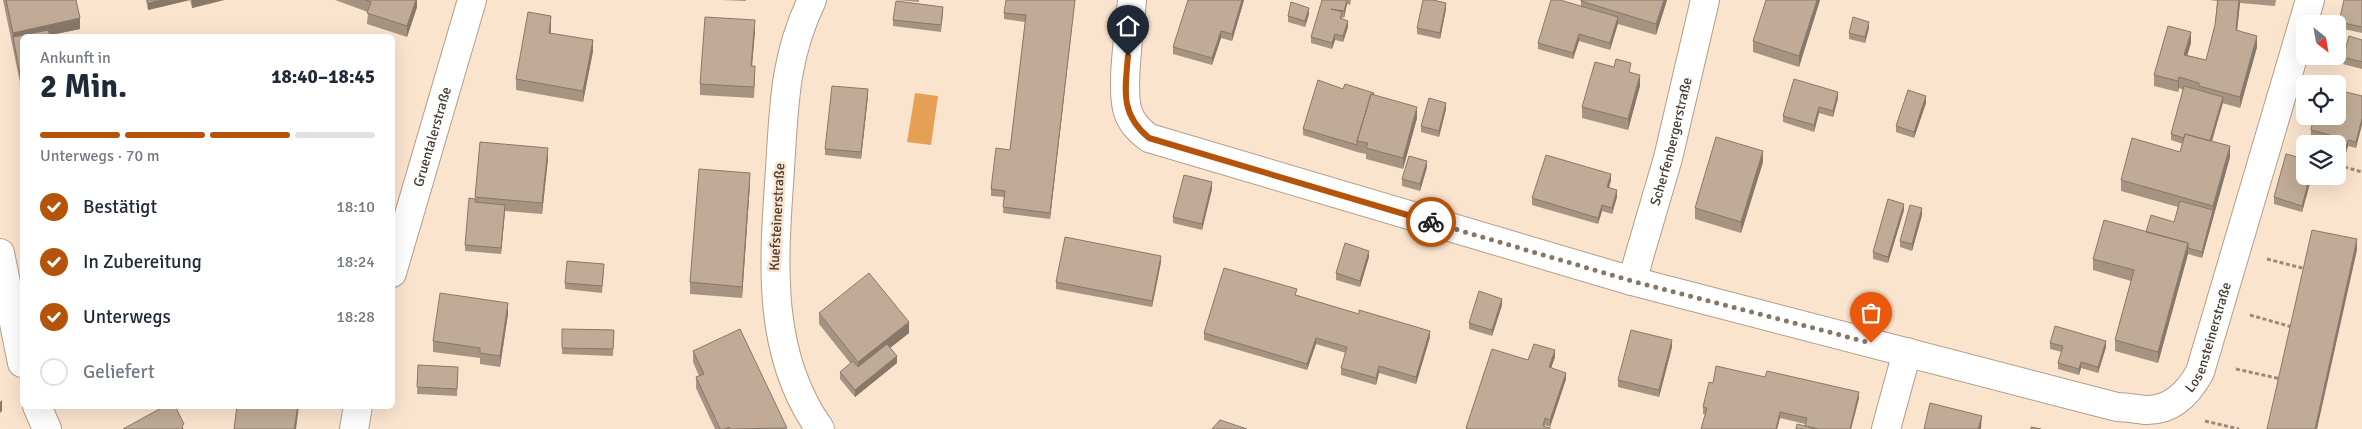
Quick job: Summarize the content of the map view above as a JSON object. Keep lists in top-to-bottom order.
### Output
{
  "streets": {
    "street": [
      "Gruentalerstraße",
      "Scherfenbergerstraße",
      "Kuefsteinerstraße",
      "Losensteinerstraße"
    ]
  },
  "crossings": [
    ["Scherfenbergerstraße", "Losensteinerstraße"]
  ],
  "north": "bottom right",
  "page": {
    "heading": ["2 Min.", "Ankunft in", "18:40–18:45"],
    "bar": "Unterwegs · 70 m",
    "list": [
      ["Bestätigt", "18:10"],
      ["In Zubereitung", "18:24"],
      ["Unterwegs", "18:28"],
      "Geliefert"
    ]
  }
}
